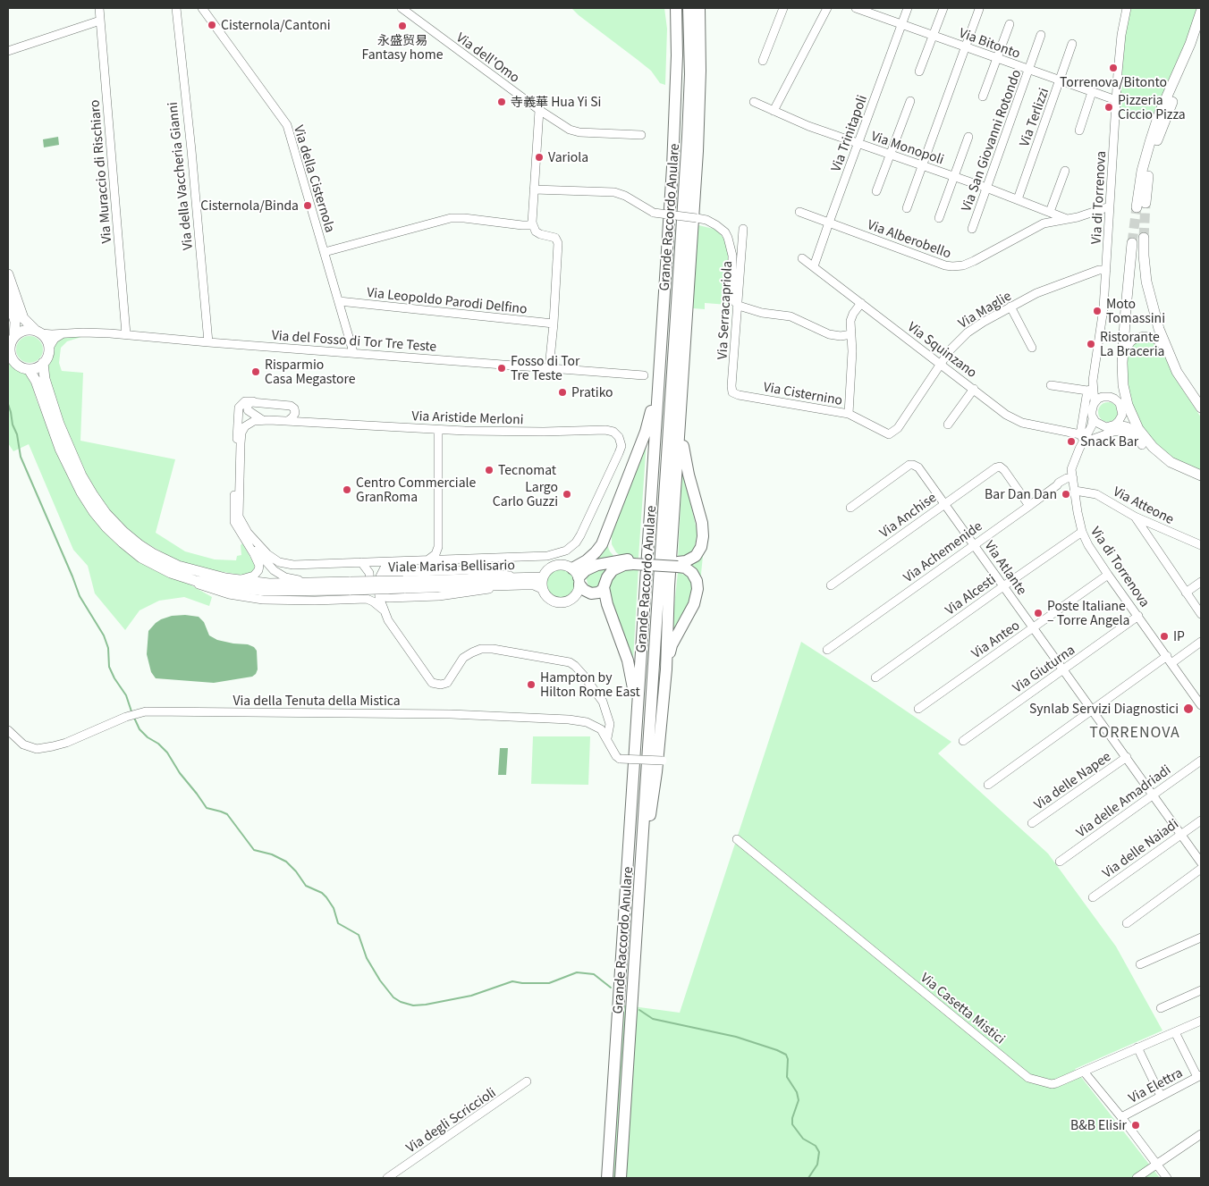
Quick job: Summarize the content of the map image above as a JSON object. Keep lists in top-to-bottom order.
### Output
{
  "streets": {
    "highway": ["Grande Raccordo Anulare"],
    "main road": ["Viale Marisa Bellisario"],
    "street": [
      "Via Bitonto",
      "Via dell'Omo",
      "Via Terlizzi",
      "Via Trinitapoli",
      "Via San Giovanni Rotondo",
      "Via Monopoli",
      "Via Muraccio di Rischiaro",
      "Via della Vaccheria Gianni",
      "Via della Cisternola",
      "Via di Torrenova",
      "Via Alberobello",
      "Via Leopoldo Parodi Delfino",
      "Via Maglie",
      "Via Serracapriola",
      "Via del Fosso di Tor Tre Teste",
      "Via Squinzano",
      "Via Cisternino",
      "Via Aristide Merloni",
      "Via Atteone",
      "Via Anchise",
      "Via Achemenide",
      "Via Atlante",
      "Via Alcesti",
      "Via Anteo",
      "Via Giuturna",
      "Via della Tenuta della Mistica",
      "Via delle Napee",
      "Via delle Amadriadi",
      "Via delle Naiadi",
      "Via Casetta Mistici",
      "Via Elettra",
      "Via degli Scriccioli"
    ]
  },
  "crossings": [
    ["Via Bitonto", "Via Terlizzi"],
    ["Via Bitonto", "Via Trinitapoli"],
    ["Via Bitonto", "Via San Giovanni Rotondo"],
    ["Via Bitonto", "Via di Torrenova"],
    ["Via Terlizzi", "Via Monopoli"],
    ["Via Trinitapoli", "Via Monopoli"],
    ["Via Trinitapoli", "Via Alberobello"],
    ["Via Trinitapoli", "Via Squinzano"],
    ["Via San Giovanni Rotondo", "Via Monopoli"],
    ["Via Monopoli", "Via Alberobello"],
    ["Via Muraccio di Rischiaro", "Via del Fosso di Tor Tre Teste"],
    ["Via della Vaccheria Gianni", "Via del Fosso di Tor Tre Teste"],
    ["Via della Cisternola", "Via Leopoldo Parodi Delfino"],
    ["Via della Cisternola", "Via del Fosso di Tor Tre Teste"],
    ["Via di Torrenova", "Via Alberobello"],
    ["Via di Torrenova", "Via Maglie"],
    ["Via di Torrenova", "Via Squinzano"],
    ["Via di Torrenova", "Via Atteone"],
    ["Via di Torrenova", "Via Achemenide"],
    ["Via di Torrenova", "Via Alcesti"],
    ["Via di Torrenova", "Via Anteo"],
    ["Via di Torrenova", "Via Giuturna"],
    ["Via Maglie", "Via Squinzano"],
    ["Via Maglie", "Via Cisternino"],
    ["Via Serracapriola", "Via Cisternino"],
    ["Via del Fosso di Tor Tre Teste", "Viale Marisa Bellisario"],
    ["Via Anchise", "Via Achemenide"],
    ["Via Anchise", "Via Atlante"],
    ["Via Achemenide", "Via Atlante"],
    ["Via Atlante", "Via Alcesti"],
    ["Via Atlante", "Via Anteo"],
    ["Via Atlante", "Via Giuturna"],
    ["Via Atlante", "Via delle Napee"],
    ["Via Atlante", "Via delle Amadriadi"],
    ["Via Atlante", "Via delle Naiadi"]
  ],
  "districts": ["TORRENOVA"],
  "places": [
    "Cisternola/Cantoni",
    "永盛贸易 Fantasy home",
    "Torrenova/Bitonto",
    "寺義華 Hua Yi Si",
    "Pizzeria Ciccio Pizza",
    "Variola",
    "Cisternola/Binda",
    "Moto Tomassini",
    "Ristorante La Braceria",
    "Fosso di Tor Tre Teste",
    "Risparmio Casa Megastore",
    "Pratiko",
    "Snack Bar",
    "Tecnomat",
    "Centro Commerciale GranRoma",
    "Largo Carlo Guzzi",
    "Bar Dan Dan",
    "Poste Italiane – Torre Angela",
    "IP",
    "Hampton by Hilton Rome East",
    "Synlab Servizi Diagnostici",
    "B&B Elisir"
  ]
}
